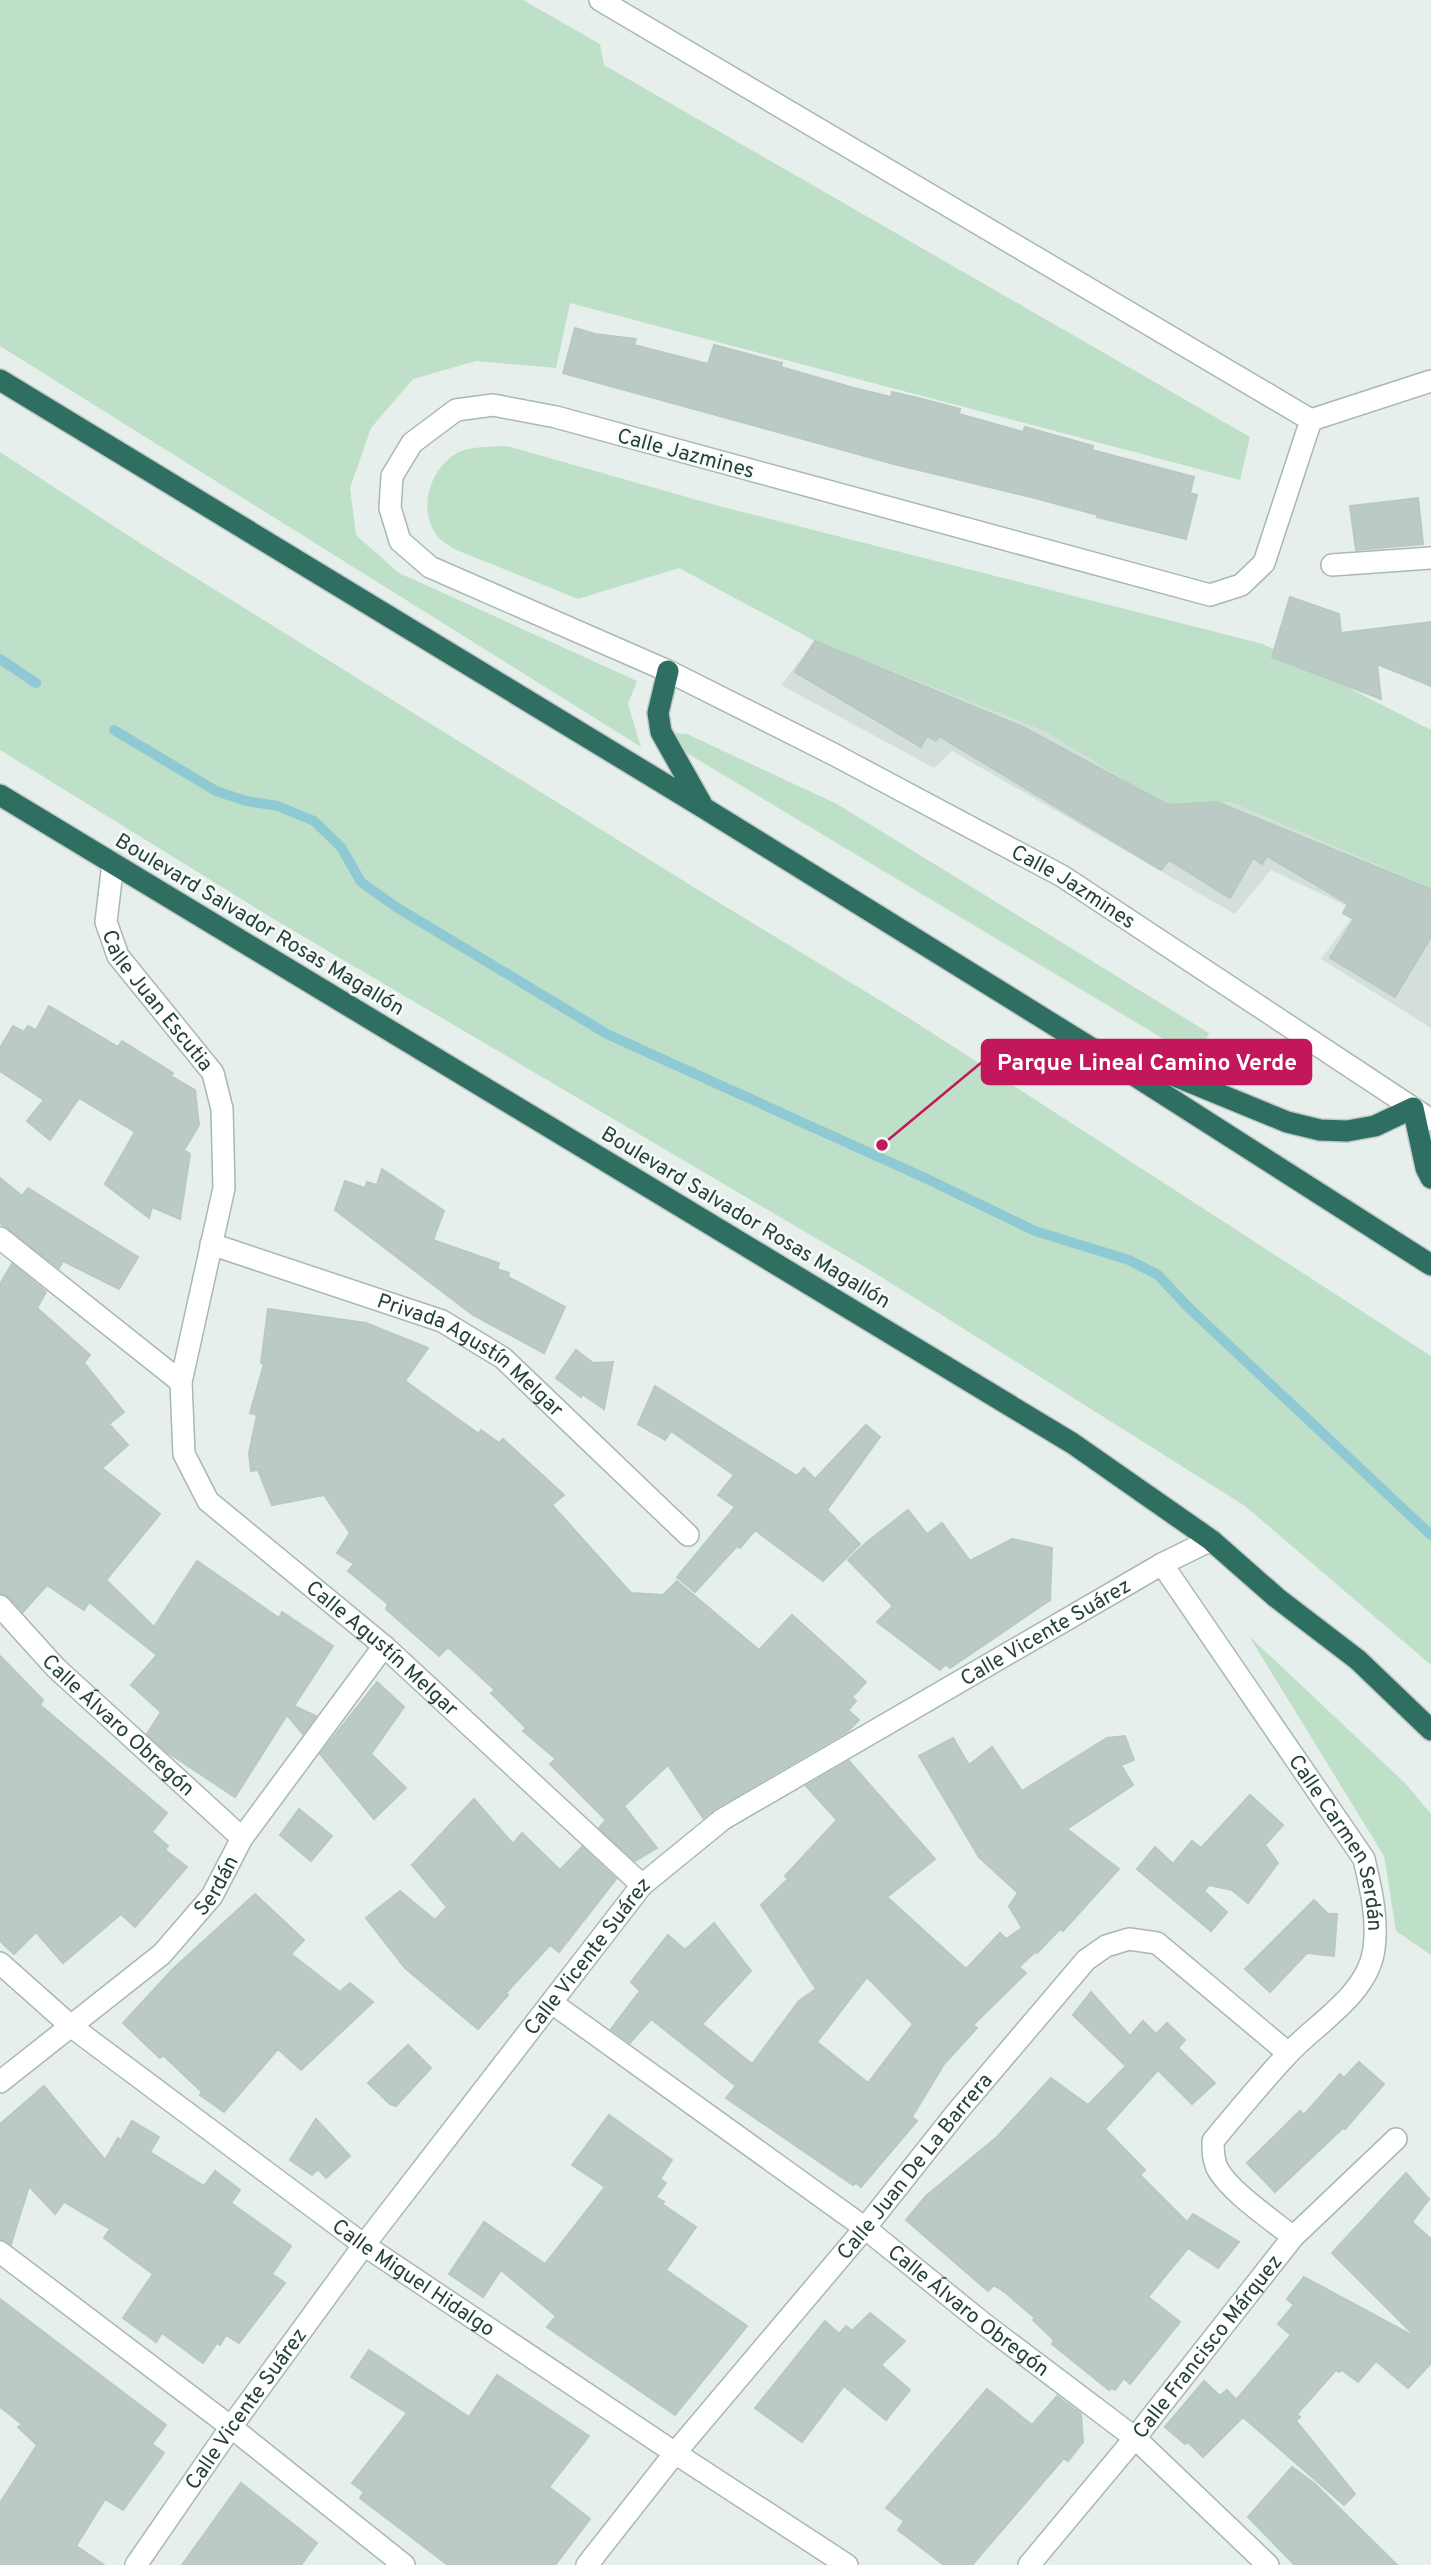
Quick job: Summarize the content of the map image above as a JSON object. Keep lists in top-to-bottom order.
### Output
{
  "streets": {
    "highway": ["Boulevard Salvador Rosas Magallón"],
    "street": [
      "Calle Jazmines",
      "Calle Juan Escutia",
      "Privada Agustín Melgar",
      "Calle Vicente Suárez",
      "Calle Agustín Melgar",
      "Calle Álvaro Obregón",
      "Calle Carmen Serdán",
      "Serdán",
      "Calle Juan De La Barrera",
      "Calle Miguel Hidalgo",
      "Calle Francisco Márquez"
    ]
  },
  "crossings": [
    ["Boulevard Salvador Rosas Magallón", "Calle Juan Escutia"],
    ["Boulevard Salvador Rosas Magallón", "Calle Vicente Suárez"],
    ["Calle Juan Escutia", "Privada Agustín Melgar"],
    ["Calle Juan Escutia", "Calle Agustín Melgar"],
    ["Calle Vicente Suárez", "Calle Agustín Melgar"],
    ["Calle Vicente Suárez", "Calle Álvaro Obregón"],
    ["Calle Vicente Suárez", "Calle Carmen Serdán"],
    ["Calle Vicente Suárez", "Calle Miguel Hidalgo"],
    ["Calle Agustín Melgar", "Serdán"],
    ["Calle Álvaro Obregón", "Serdán"],
    ["Calle Álvaro Obregón", "Calle Juan De La Barrera"],
    ["Calle Álvaro Obregón", "Calle Francisco Márquez"],
    ["Calle Carmen Serdán", "Calle Juan De La Barrera"],
    ["Calle Carmen Serdán", "Calle Francisco Márquez"],
    ["Serdán", "Calle Miguel Hidalgo"],
    ["Calle Juan De La Barrera", "Calle Miguel Hidalgo"]
  ],
  "places": ["Parque Lineal Camino Verde"]
}
